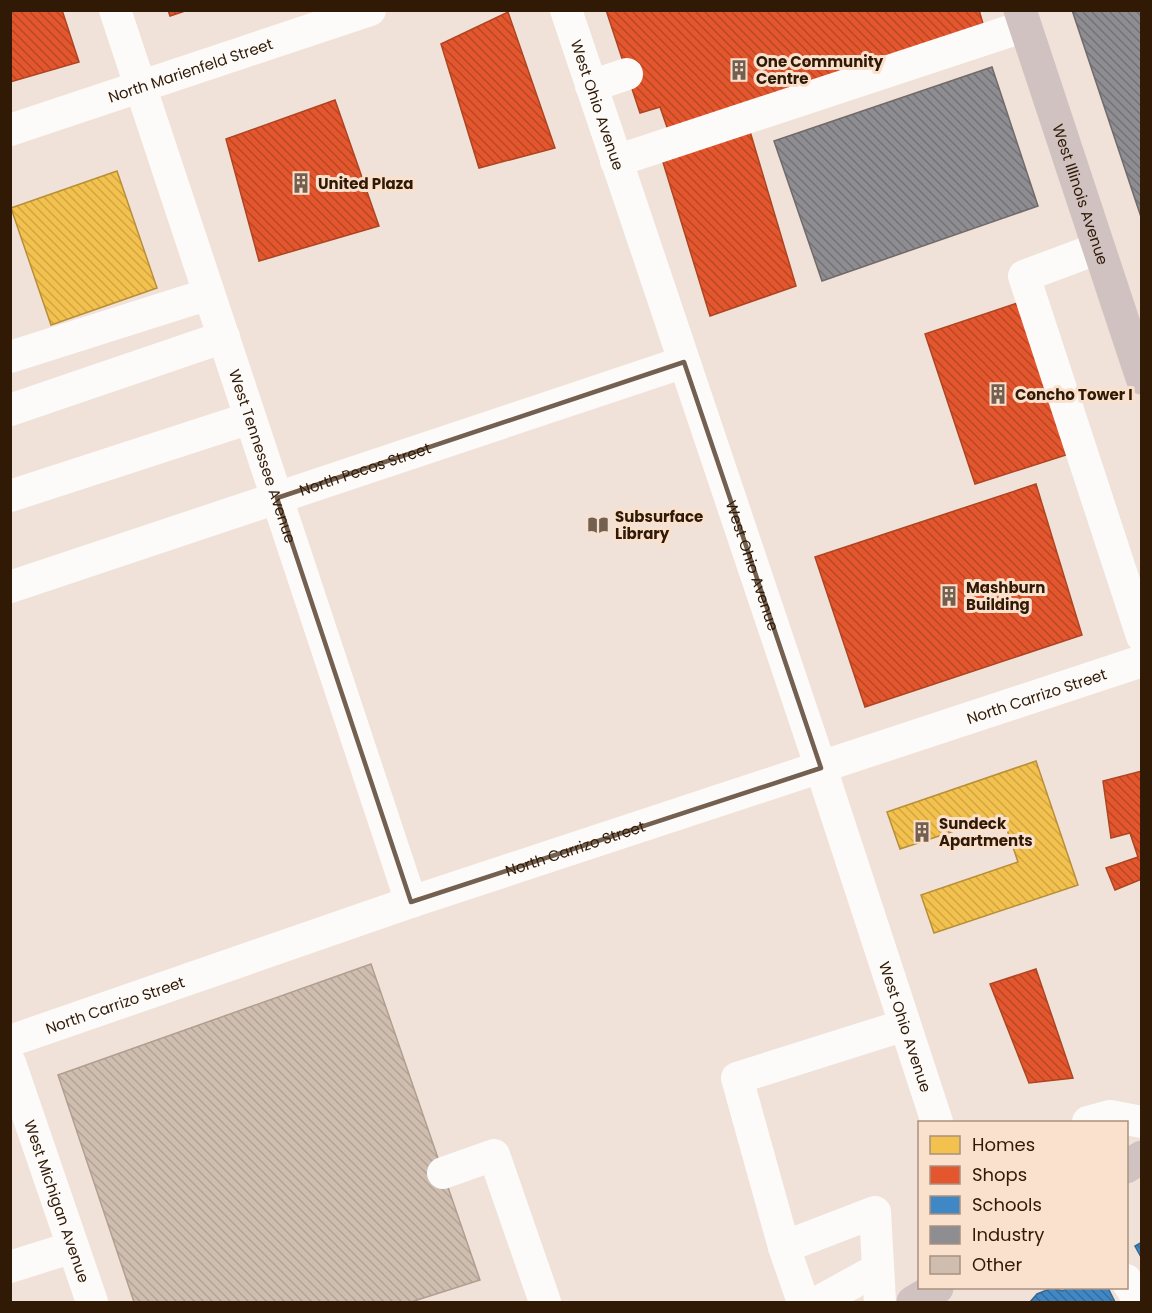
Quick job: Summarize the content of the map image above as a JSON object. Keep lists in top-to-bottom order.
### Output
{
  "streets": {
    "main road": ["West Illinois Avenue"],
    "street": [
      "North Marienfeld Street",
      "West Ohio Avenue",
      "West Tennessee Avenue",
      "North Pecos Street",
      "North Carrizo Street",
      "West Michigan Avenue"
    ]
  },
  "crossings": [
    ["North Marienfeld Street", "West Tennessee Avenue"],
    ["West Ohio Avenue", "North Pecos Street"],
    ["West Ohio Avenue", "North Carrizo Street"],
    ["West Tennessee Avenue", "North Pecos Street"],
    ["West Tennessee Avenue", "North Carrizo Street"]
  ],
  "places": {
    "building": [
      "One Community Centre",
      "United Plaza",
      "Concho Tower I",
      "Mashburn Building",
      "Sundeck Apartments"
    ],
    "library": ["Subsurface Library"]
  },
  "legend": [
    "Homes",
    "Shops",
    "Schools",
    "Industry",
    "Other"
  ]
}
